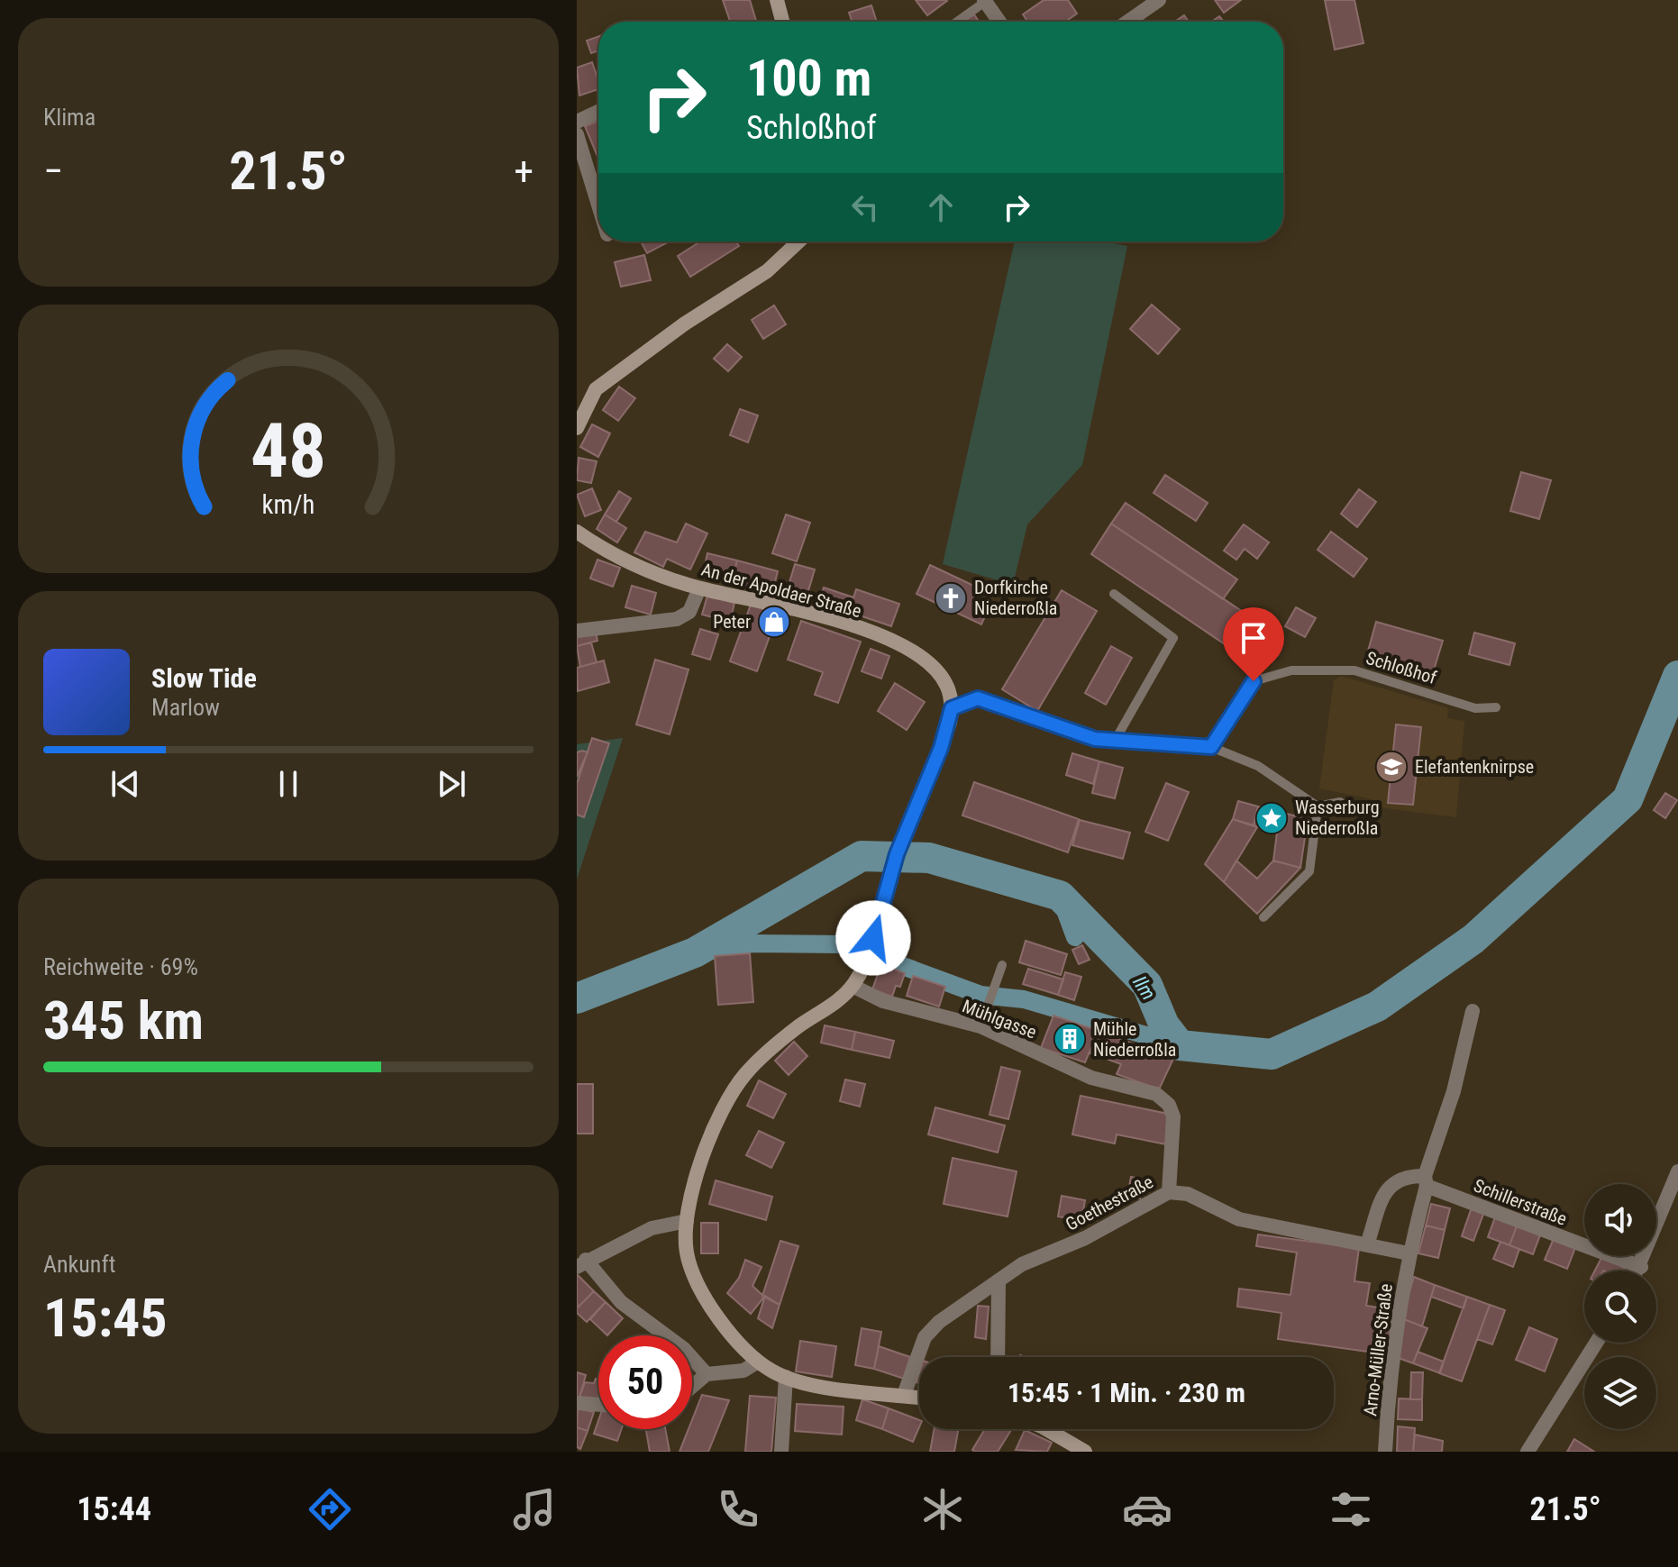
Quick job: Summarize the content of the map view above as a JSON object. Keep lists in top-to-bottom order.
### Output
{
  "streets": {
    "main road": ["An der Apoldaer Straße"],
    "street": [
      "Mühlgasse",
      "Schillerstraße",
      "Goethestraße",
      "Arno-Müller-Straße"
    ],
    "lane": ["Schloßhof"]
  },
  "crossings": [
    ["Mühlgasse", "Goethestraße"],
    ["Schillerstraße", "Arno-Müller-Straße"],
    ["Goethestraße", "Arno-Müller-Straße"]
  ],
  "water": ["Ilm"],
  "places": {
    "church": ["Dorfkirche Niederroßla"],
    "shop": ["Peter"],
    "school or university": ["Elefantenknirpse"],
    "place": ["Wasserburg Niederroßla"],
    "building": ["Mühle Niederroßla"]
  },
  "page": {
    "tile": [
      "Klima",
      ["Reichweite · 69%", "345 km"],
      ["Ankunft", "15:45"]
    ],
    "turn": ["100 m", "Schloßhof"],
    "heat": ["−", "21.5°", "+"],
    "song": ["Slow Tide", "Marlow"],
    "limit": "50",
    "trip": "15:45 · 1 Min. · 230 m",
    "tabs": ["15:44", "21.5°"],
    "gauge": ["48", "km/h"]
  }
}
